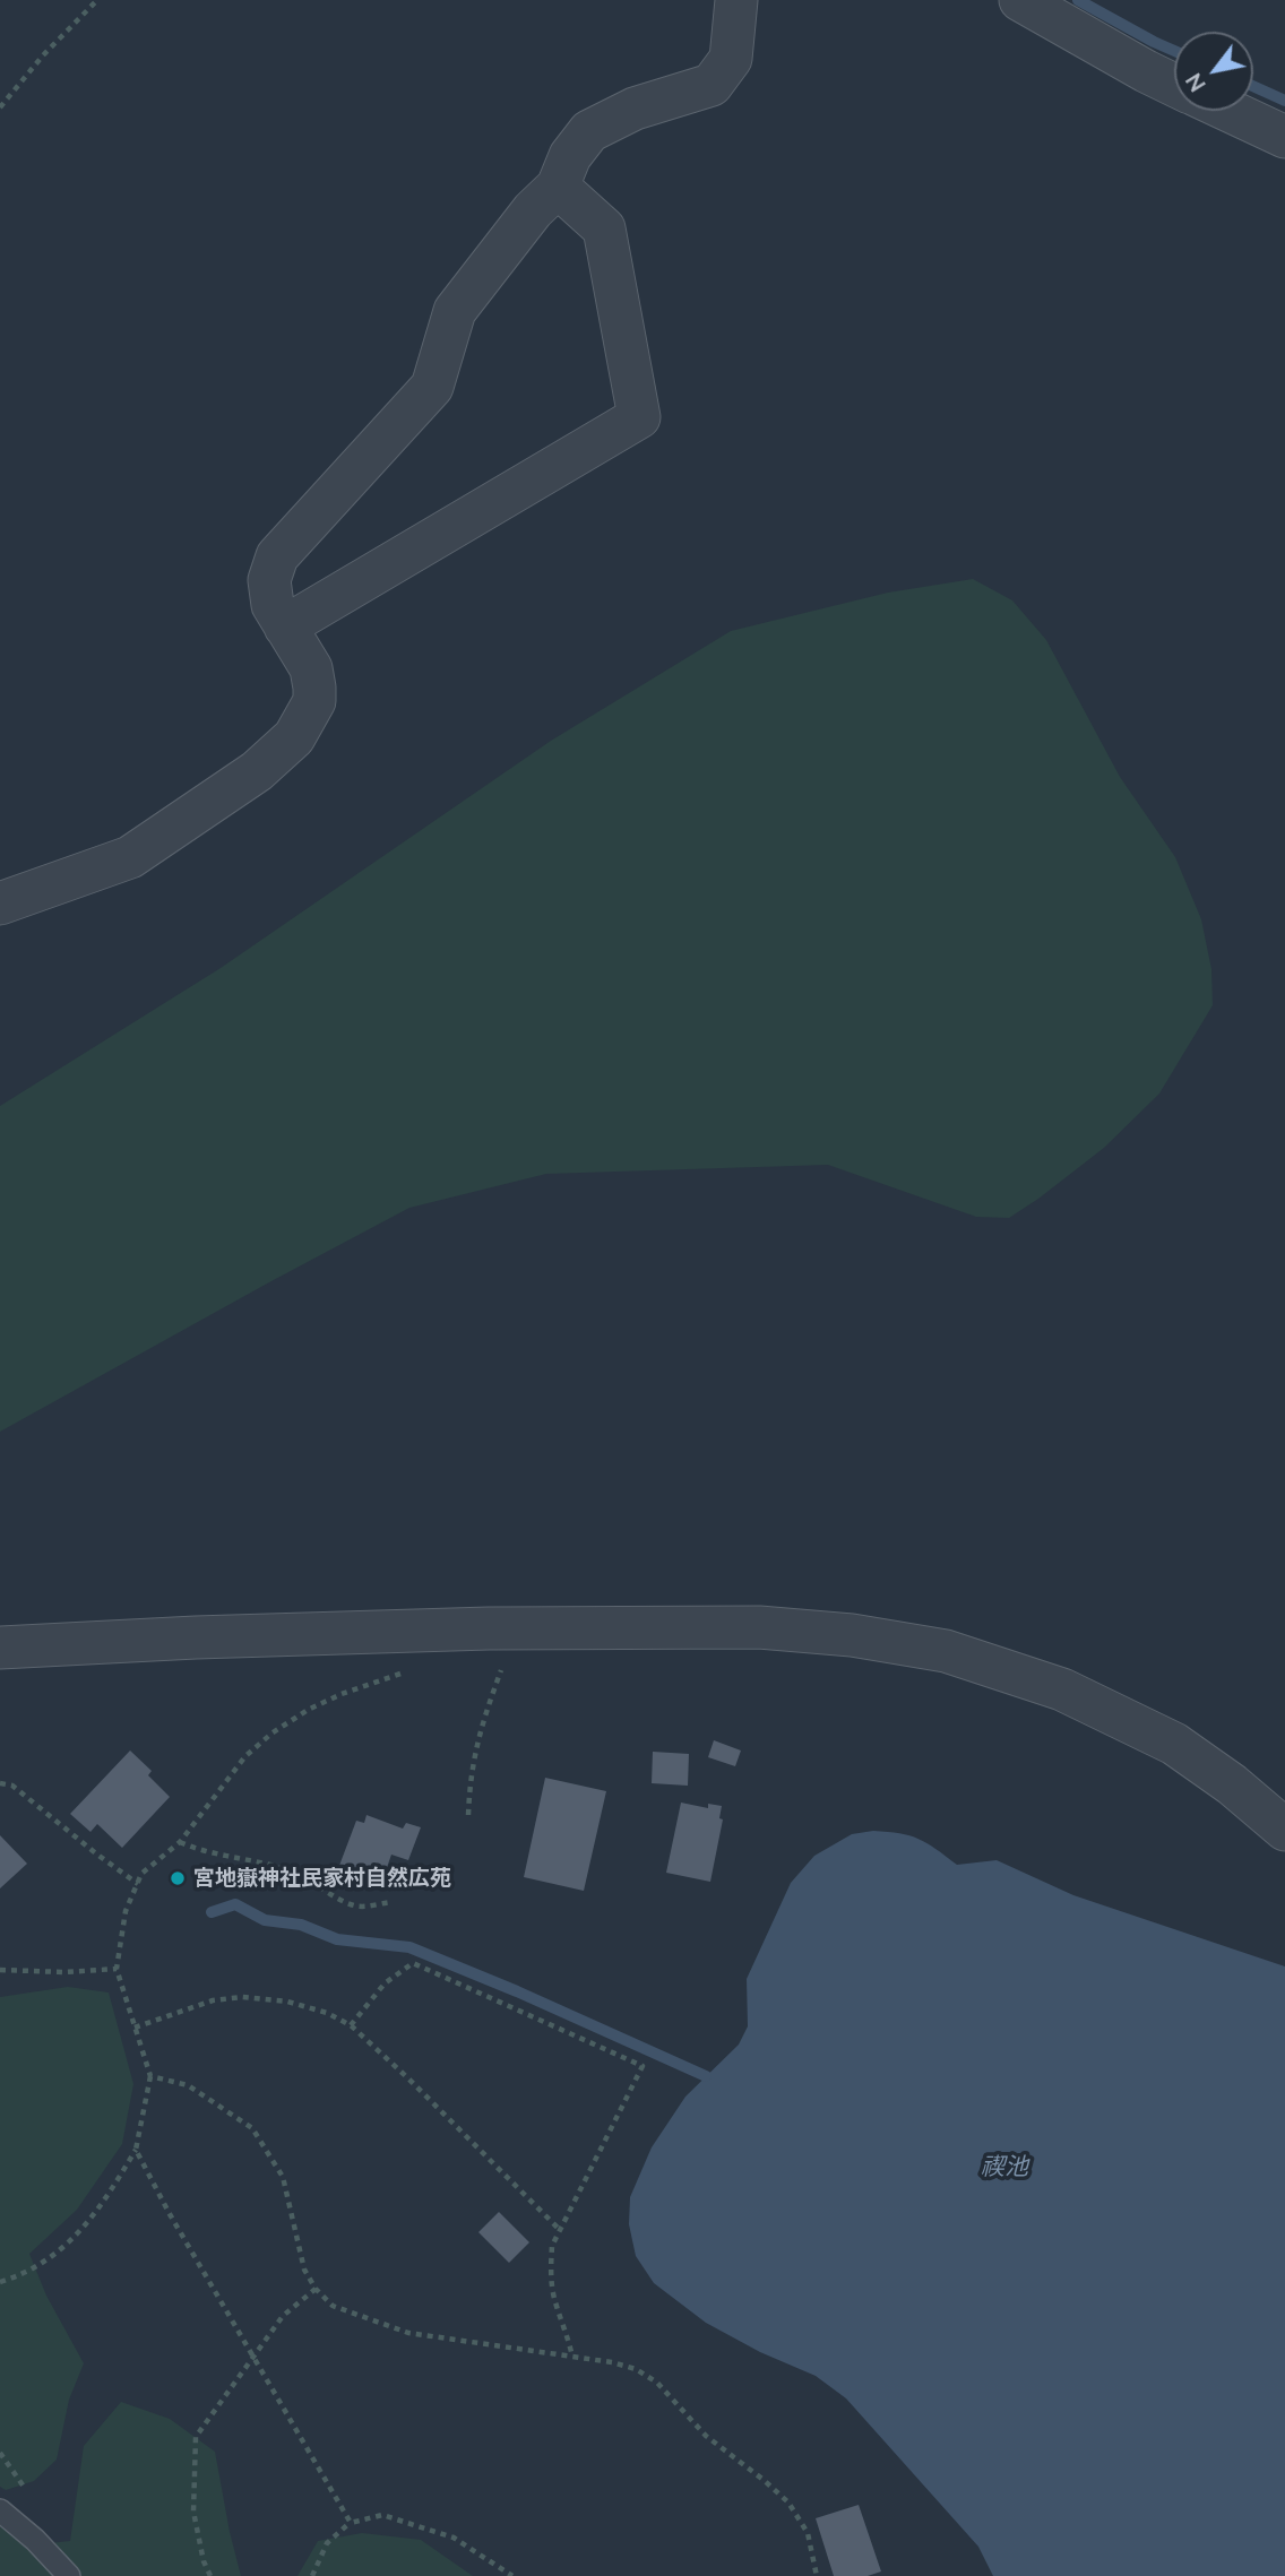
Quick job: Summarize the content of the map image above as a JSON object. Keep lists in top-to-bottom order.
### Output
{
  "water": ["禊池"],
  "places": ["宮地嶽神社民家村自然広苑"],
  "north": "bottom left"
}
